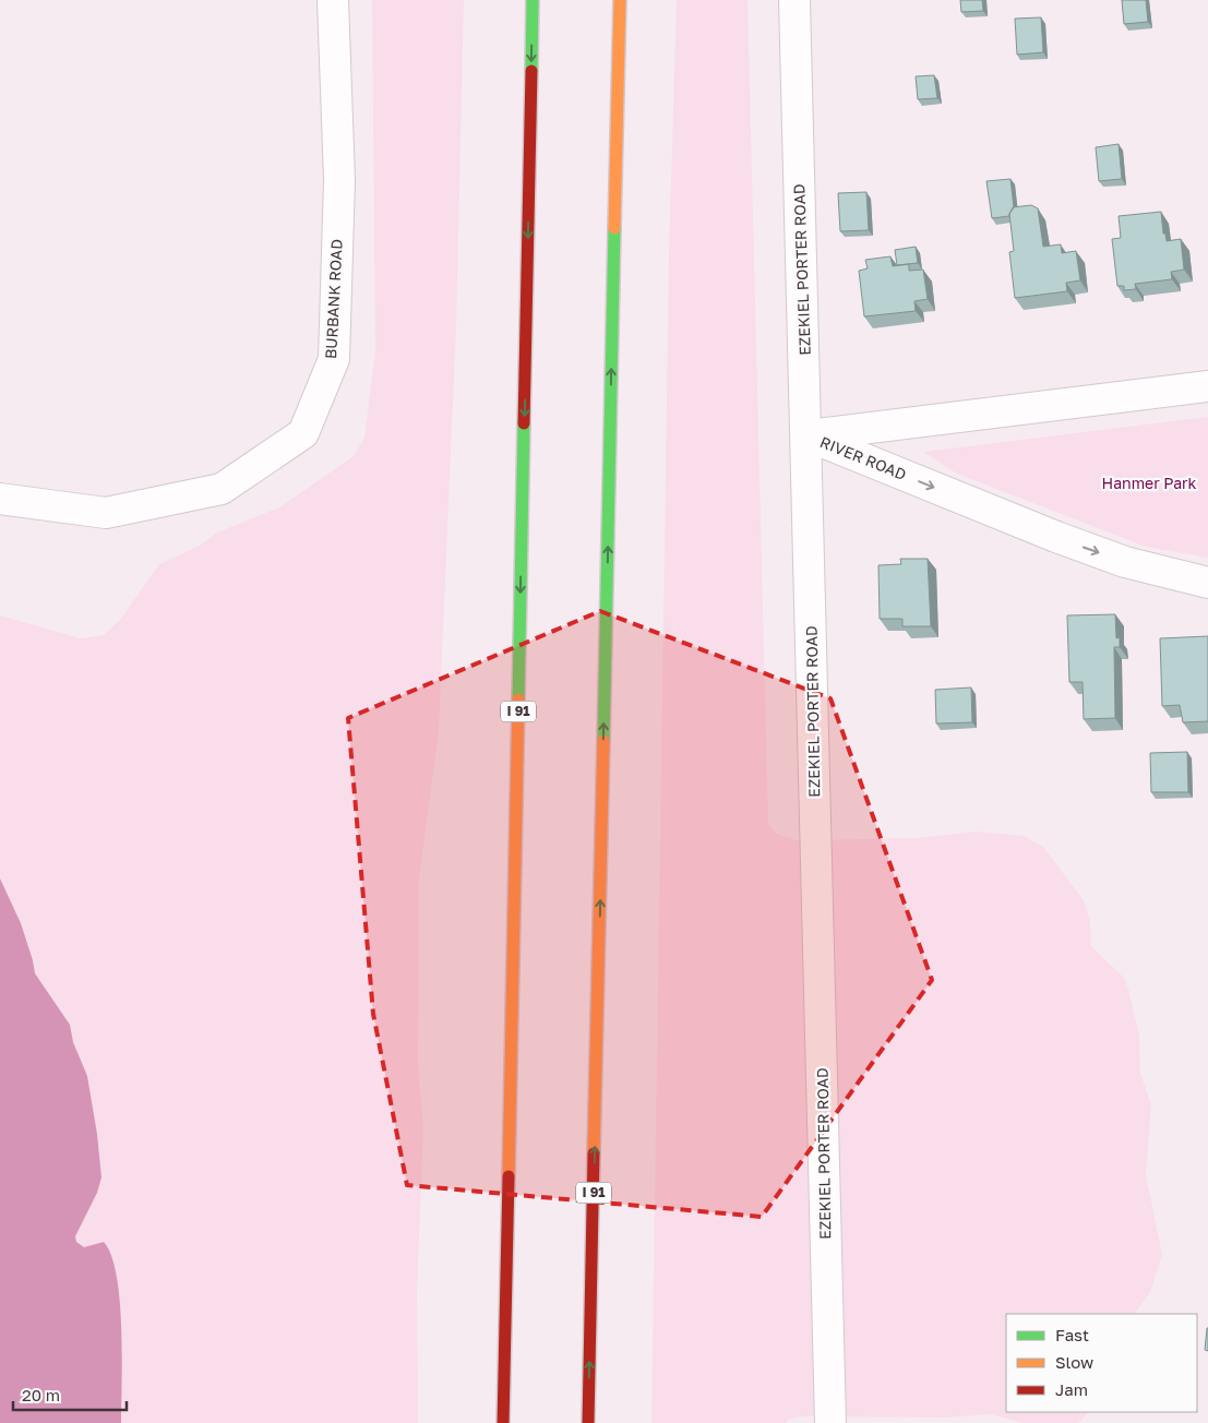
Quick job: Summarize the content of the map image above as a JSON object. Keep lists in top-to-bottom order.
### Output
{
  "streets": {
    "highway": ["I 91"],
    "street": ["EZEKIEL PORTER ROAD", "BURBANK ROAD", "RIVER ROAD"]
  },
  "crossings": [
    ["EZEKIEL PORTER ROAD", "RIVER ROAD"]
  ],
  "one_way": ["RIVER ROAD"],
  "parks": ["Hanmer Park"],
  "legend": ["Fast", "Slow", "Jam"],
  "scale_bar": "20 m"
}
